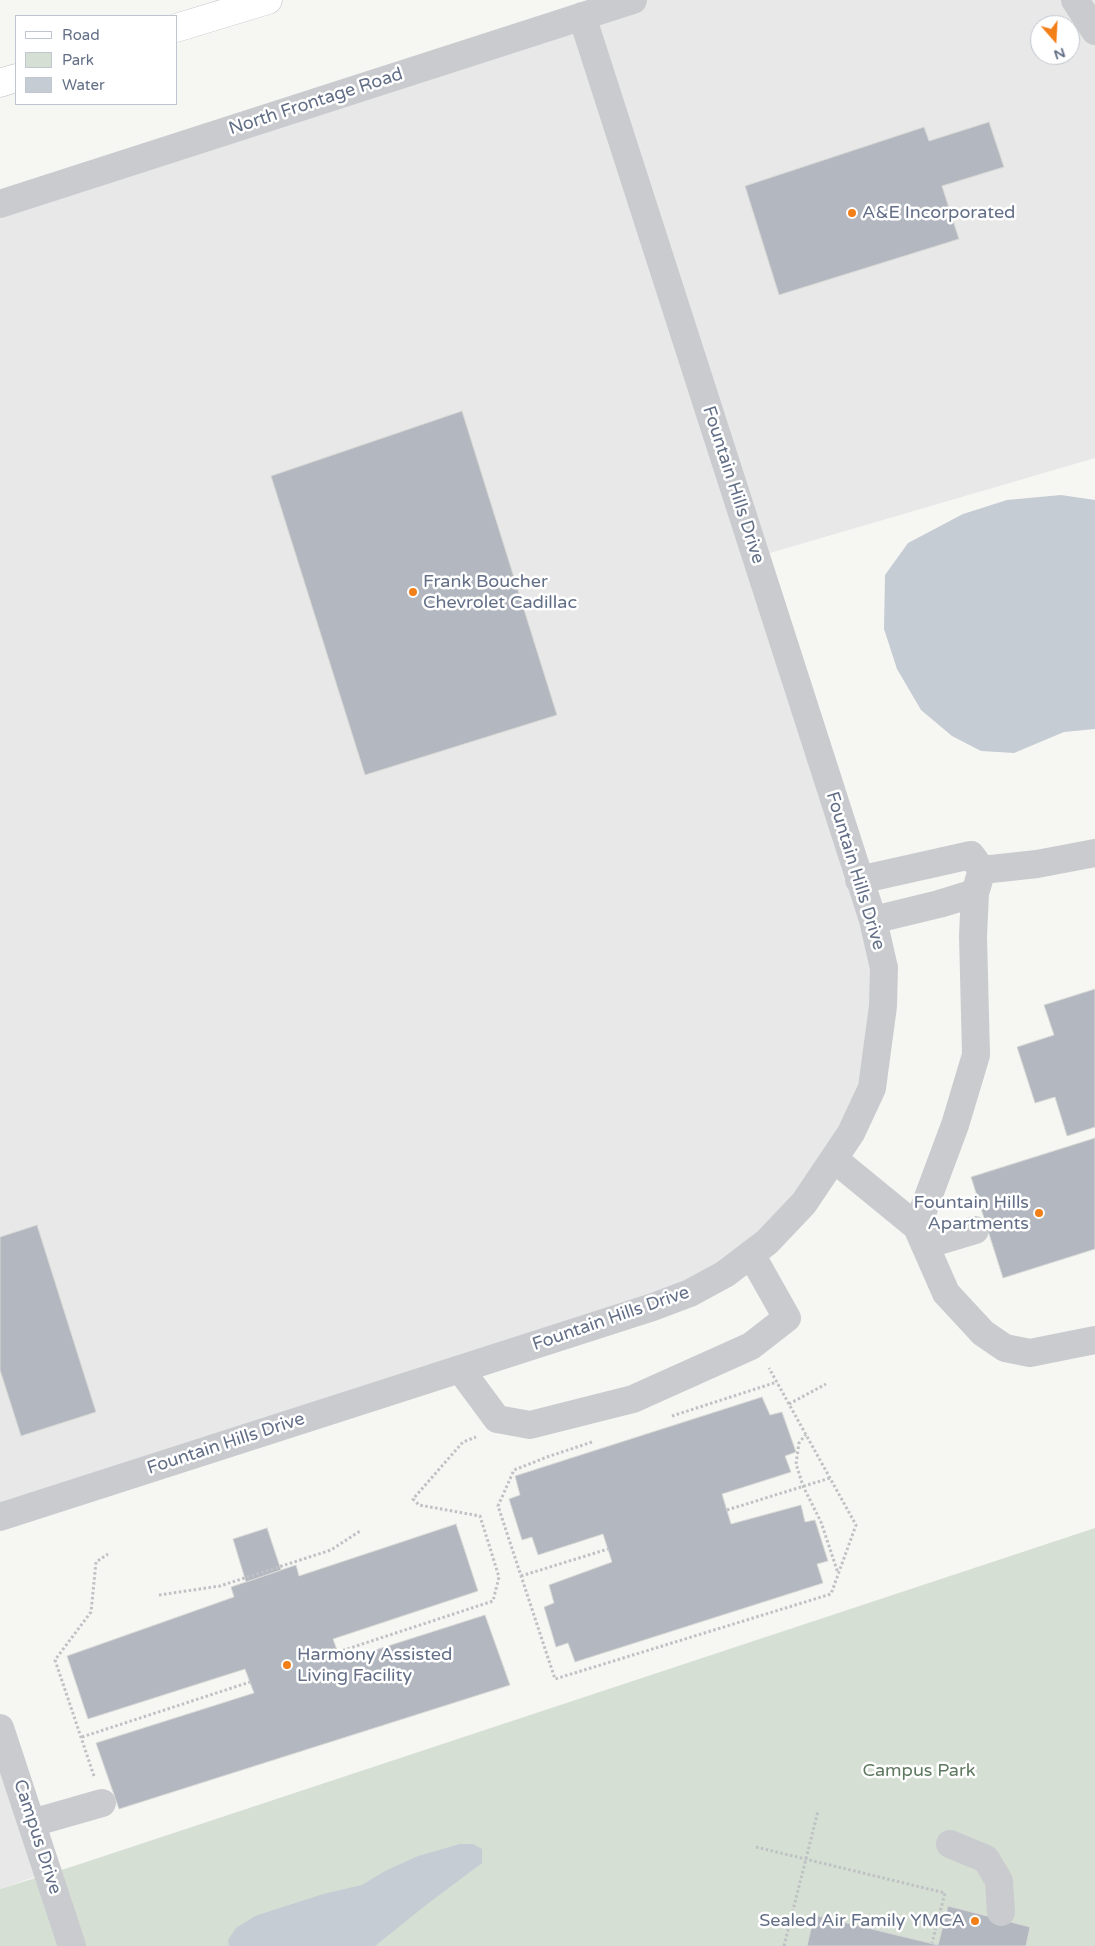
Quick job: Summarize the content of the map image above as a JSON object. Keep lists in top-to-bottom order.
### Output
{
  "streets": {
    "street": ["North Frontage Road", "Fountain Hills Drive", "Campus Drive"]
  },
  "crossings": [
    ["North Frontage Road", "Fountain Hills Drive"]
  ],
  "parks": ["Campus Park"],
  "places": [
    "A&E Incorporated",
    "Frank Boucher Chevrolet Cadillac",
    "Fountain Hills Apartments",
    "Harmony Assisted Living Facility",
    "Sealed Air Family YMCA"
  ],
  "legend": ["Road", "Park", "Water"],
  "north": "bottom"
}
